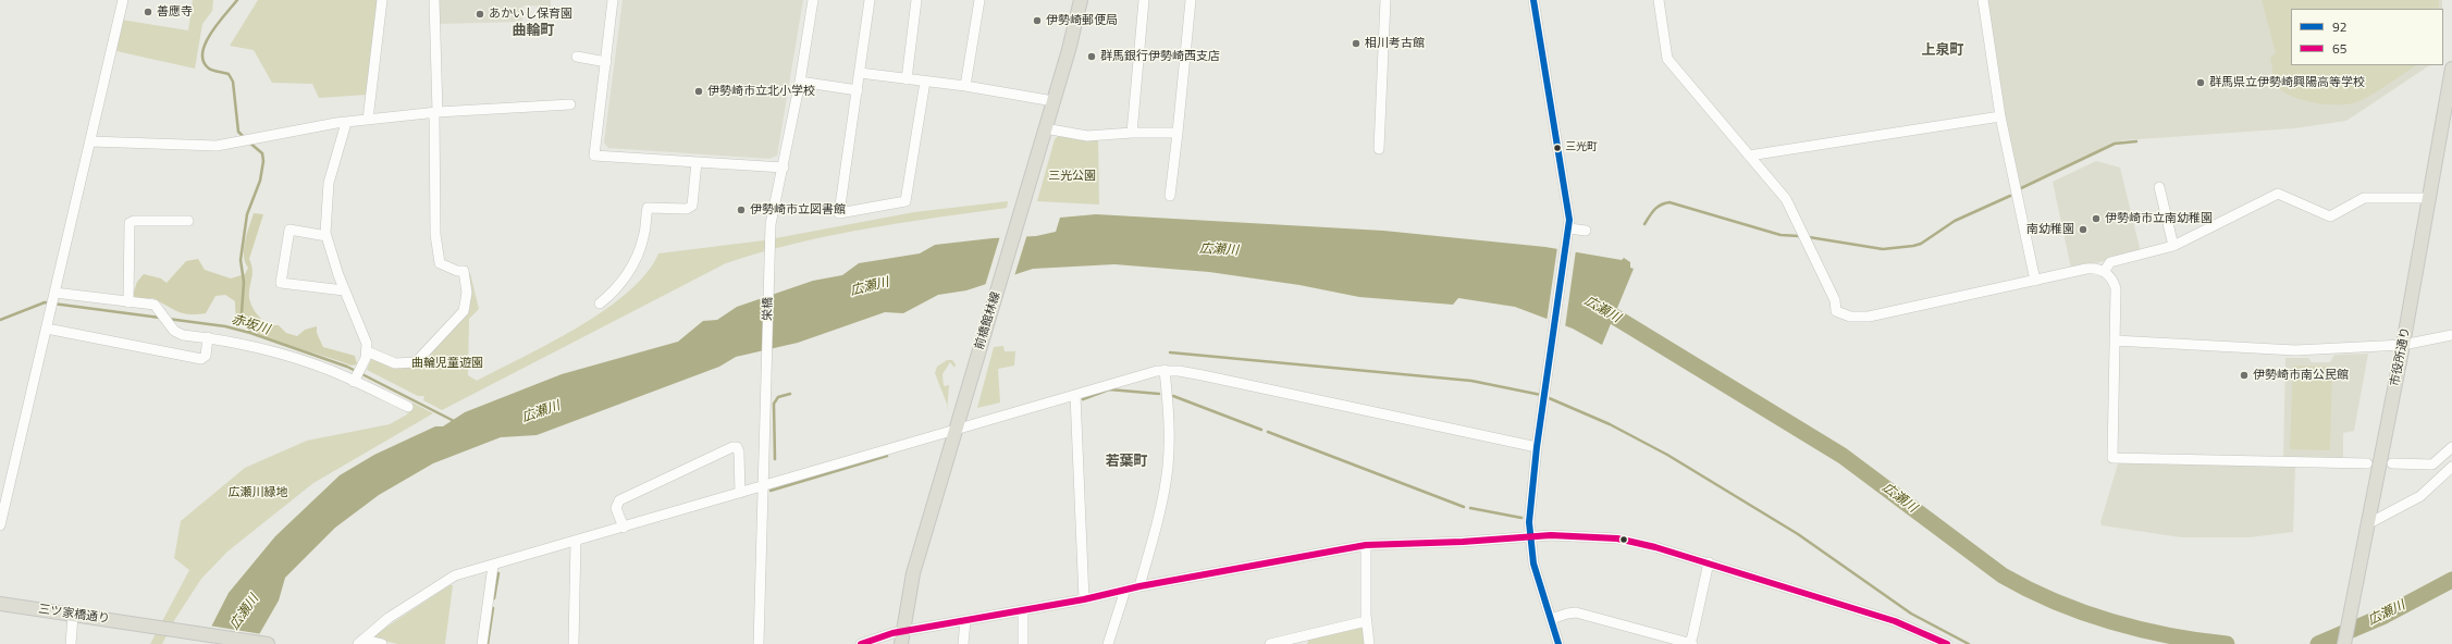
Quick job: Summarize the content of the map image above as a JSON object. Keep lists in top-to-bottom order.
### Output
{
  "streets": {
    "main road": ["前橋館林線", "市役所通り", "三ツ家橋通り"],
    "street": ["栄橋"]
  },
  "districts": ["曲輪町", "上泉町", "若葉町"],
  "water": ["広瀬川", "赤坂川"],
  "parks": ["三光公園", "曲輪児童遊園", "広瀬川緑地"],
  "places": [
    "善應寺",
    "あかいし保育園",
    "伊勢崎郵便局",
    "相川考古館",
    "群馬銀行伊勢崎西支店",
    "群馬県立伊勢崎興陽高等学校",
    "伊勢崎市立北小学校",
    "三光町",
    "伊勢崎市立図書館",
    "伊勢崎市立南幼稚園",
    "南幼稚園",
    "伊勢崎市南公民館"
  ],
  "lines": ["transit line 92", "transit line 65"],
  "legend": ["92", "65"]
}
